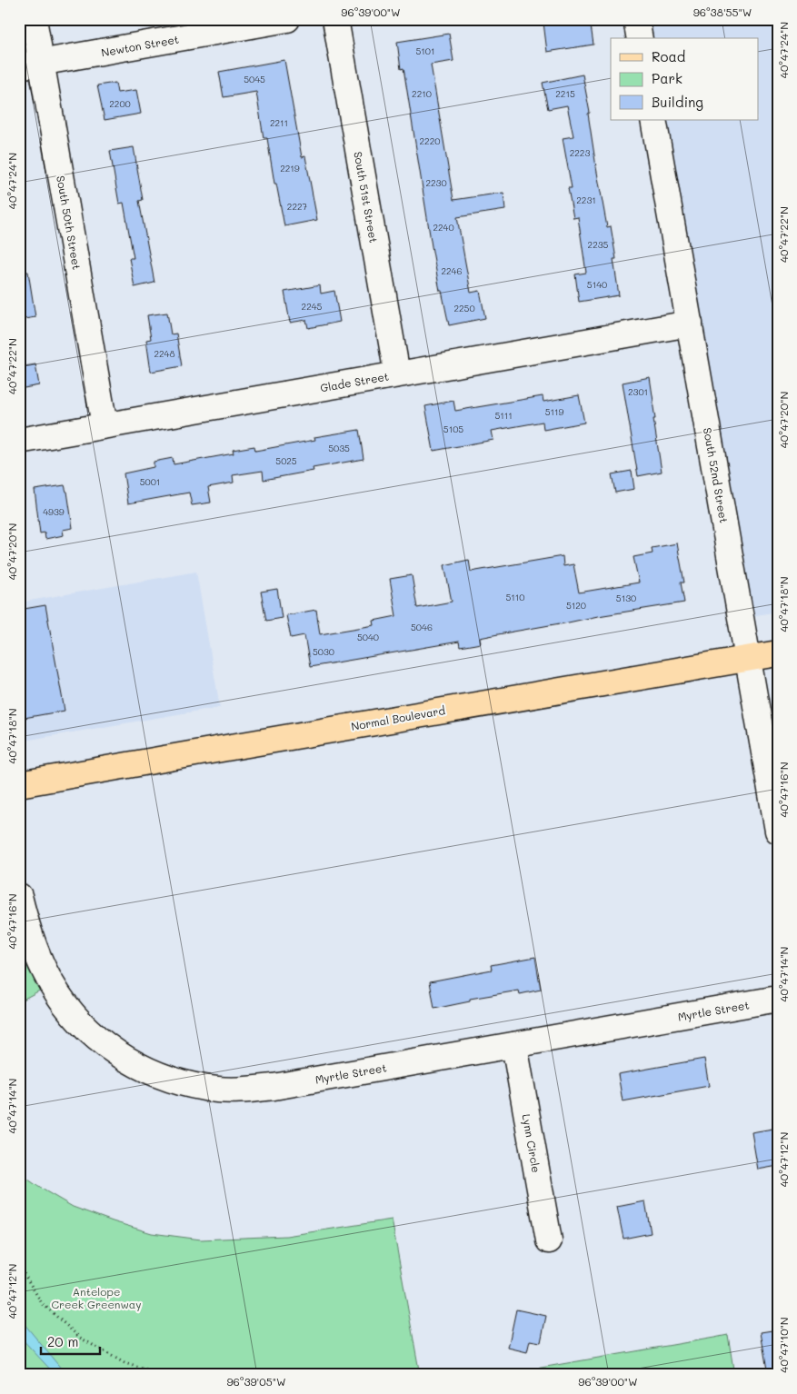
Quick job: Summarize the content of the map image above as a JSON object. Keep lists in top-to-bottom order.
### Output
{
  "streets": {
    "main road": ["Normal Boulevard"],
    "street": [
      "Newton Street",
      "South 51st Street",
      "South 50th Street",
      "Glade Street",
      "South 52nd Street",
      "Myrtle Street",
      "Lynn Circle"
    ]
  },
  "crossings": [
    ["Newton Street", "South 50th Street"],
    ["South 51st Street", "Glade Street"],
    ["South 50th Street", "Glade Street"],
    ["Glade Street", "South 52nd Street"],
    ["South 52nd Street", "Normal Boulevard"],
    ["Myrtle Street", "Lynn Circle"]
  ],
  "parks": ["Antelope Creek Greenway"],
  "house_numbers": [
    "5101",
    "5045",
    "2210",
    "2215",
    "2200",
    "2211",
    "2220",
    "2223",
    "2219",
    "2230",
    "2231",
    "2227",
    "2240",
    "2235",
    "2246",
    "5140",
    "2245",
    "2250",
    "2248",
    "2301",
    "5119",
    "5111",
    "5105",
    "5035",
    "5025",
    "5001",
    "4939",
    "5110",
    "5130",
    "5120",
    "5046",
    "5040",
    "5030"
  ],
  "legend": ["Road", "Park", "Building"],
  "scale_bar": "20 m",
  "coordinates": [
    "96°39'00\"W",
    "96°38'55\"W",
    "40°47'24\"N",
    "40°47'22\"N",
    "40°47'20\"N",
    "40°47'18\"N",
    "40°47'16\"N",
    "40°47'14\"N",
    "40°47'12\"N",
    "40°47'10\"N",
    "96°39'05\"W"
  ]
}
